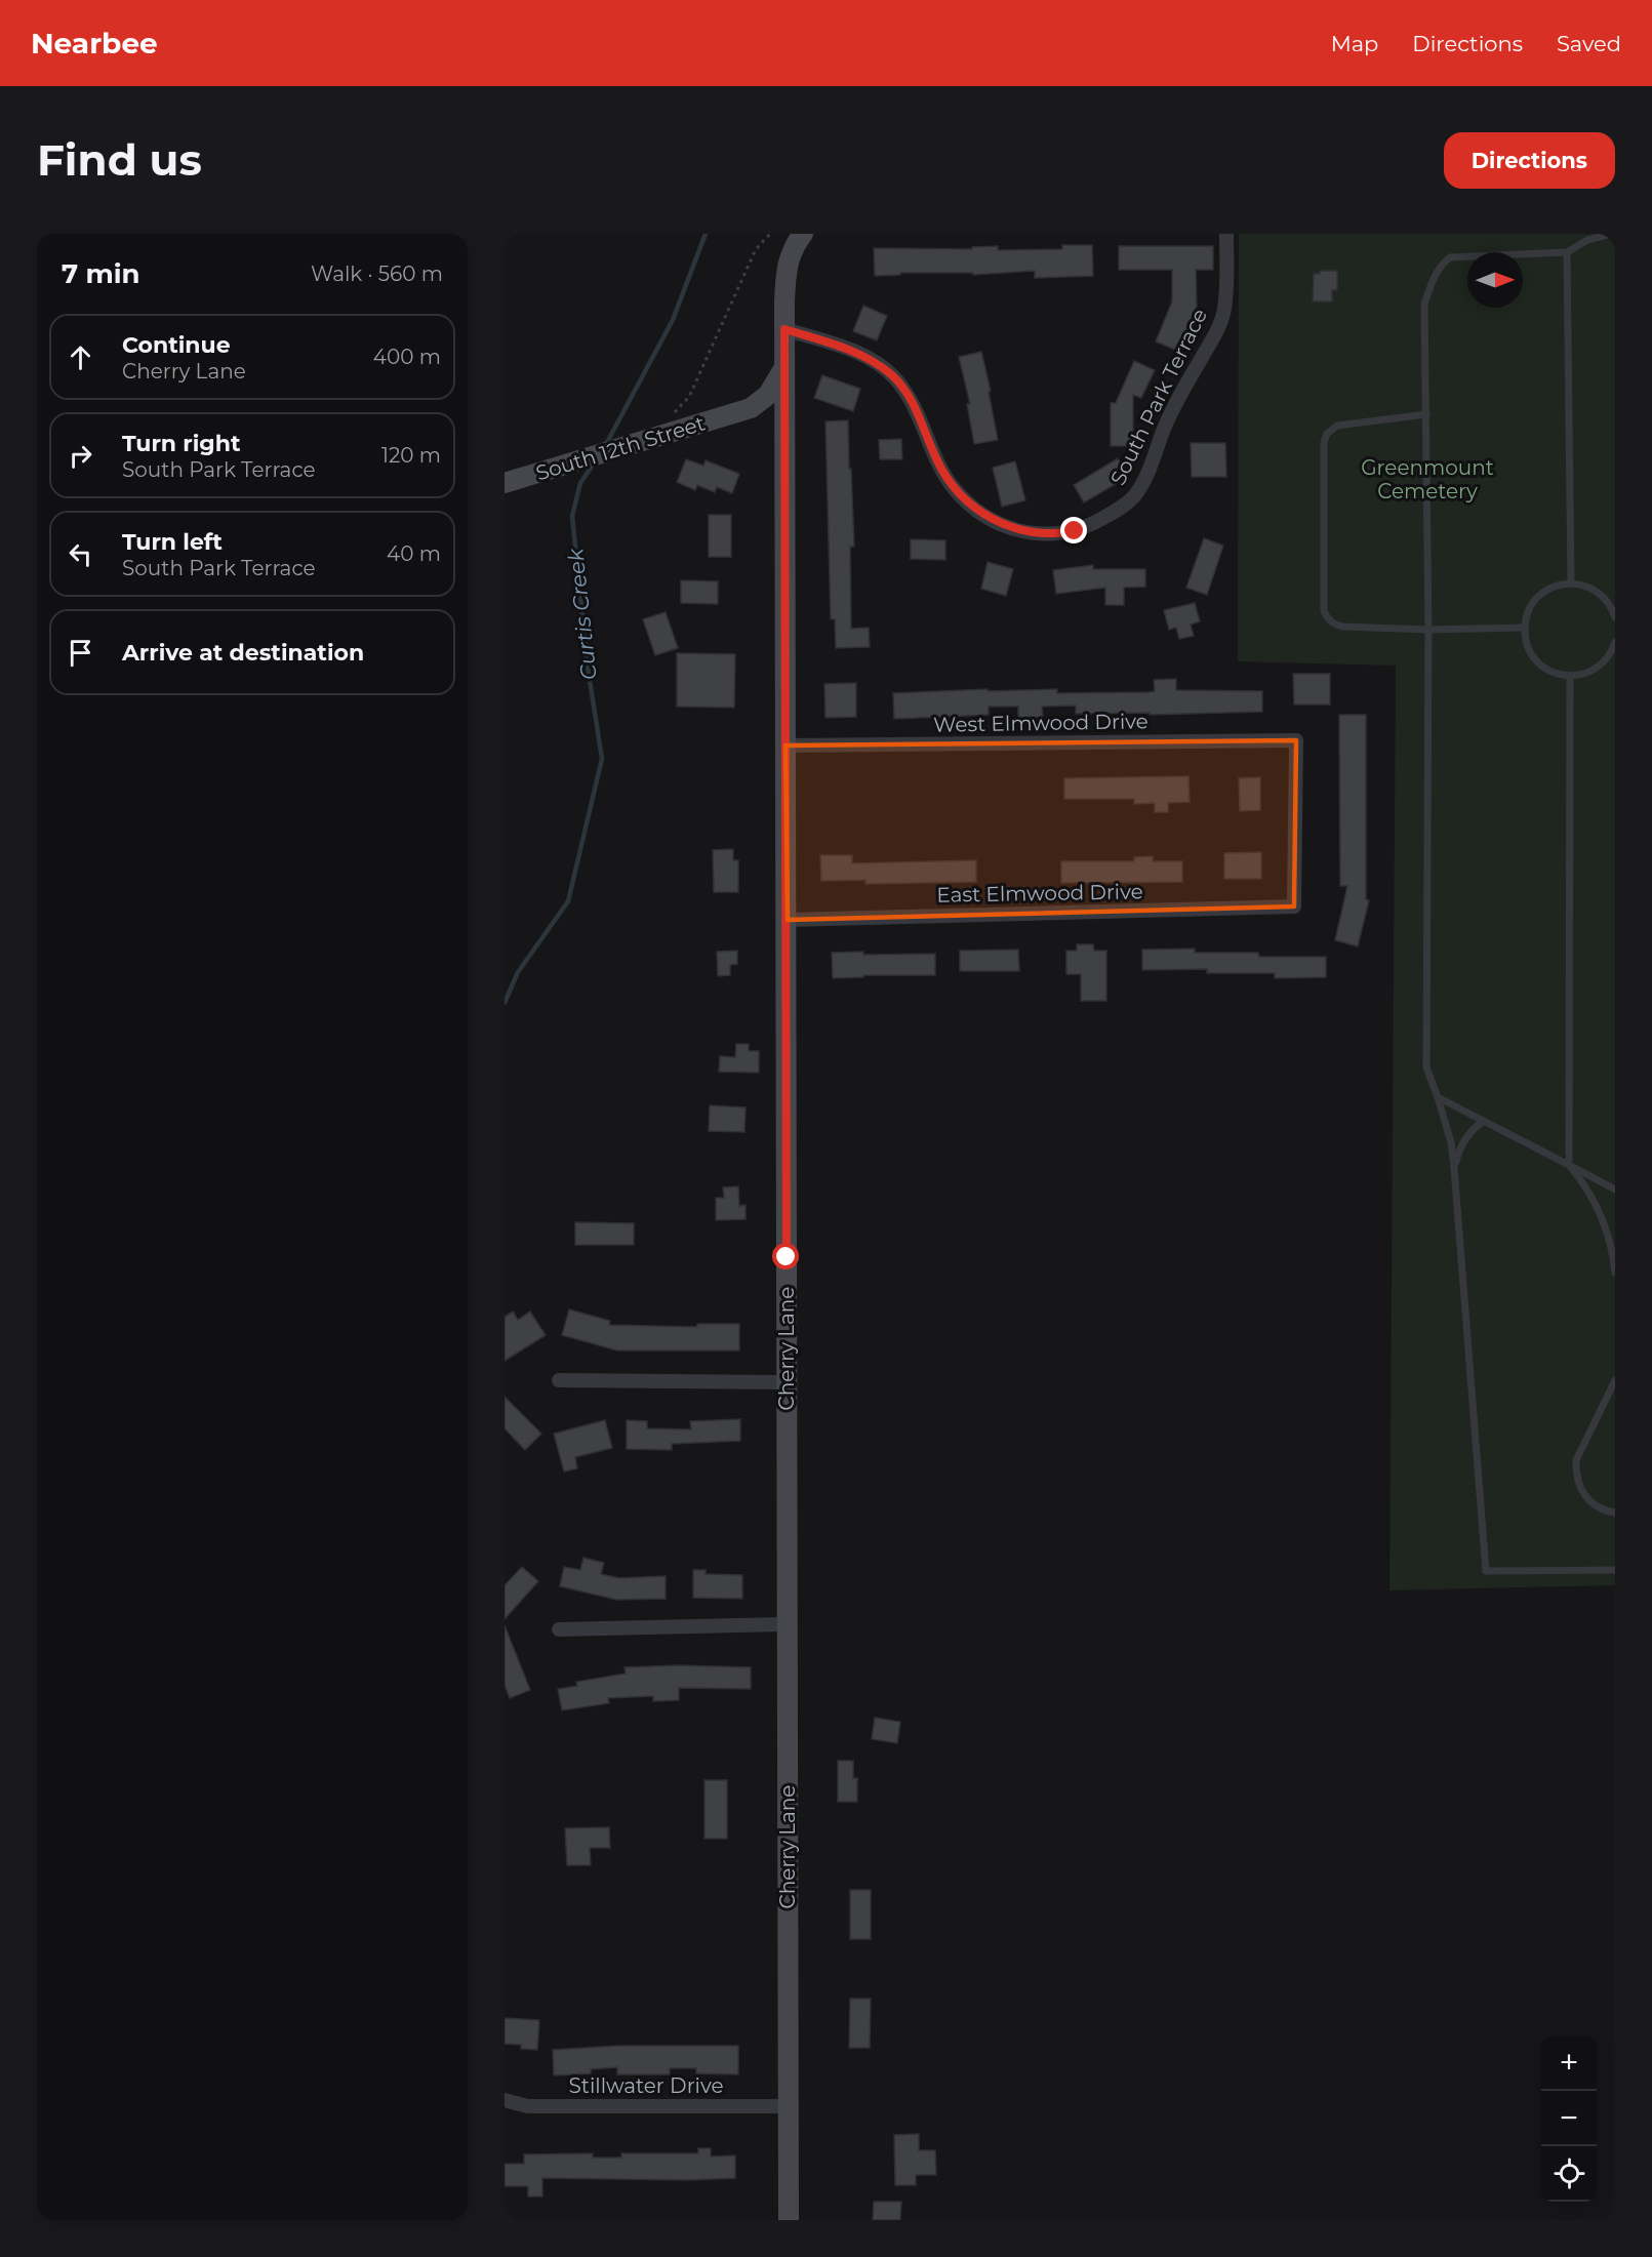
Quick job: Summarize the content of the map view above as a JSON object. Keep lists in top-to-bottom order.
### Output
{
  "streets": {
    "street": [
      "South Park Terrace",
      "South 12th Street",
      "West Elmwood Drive",
      "East Elmwood Drive",
      "Cherry Lane",
      "Stillwater Drive"
    ]
  },
  "crossings": [
    ["South Park Terrace", "Cherry Lane"],
    ["South 12th Street", "Cherry Lane"],
    ["West Elmwood Drive", "East Elmwood Drive"],
    ["West Elmwood Drive", "Cherry Lane"],
    ["East Elmwood Drive", "Cherry Lane"],
    ["Cherry Lane", "Stillwater Drive"]
  ],
  "water": ["Curtis Creek"],
  "parks": ["Greenmount Cemetery"],
  "north": "right",
  "page": {
    "header": "Nearbee",
    "nav": ["Map", "Directions", "Saved"],
    "buttons": "Directions",
    "title": "Find us",
    "heading": ["7 min", "Walk · 560 m"],
    "list": [
      ["Continue", "Cherry Lane", "400 m"],
      ["Turn right", "South Park Terrace", "120 m"],
      ["Turn left", "South Park Terrace", "40 m"],
      "Arrive at destination"
    ],
    "map_buttons": ["+", "−"]
  }
}
